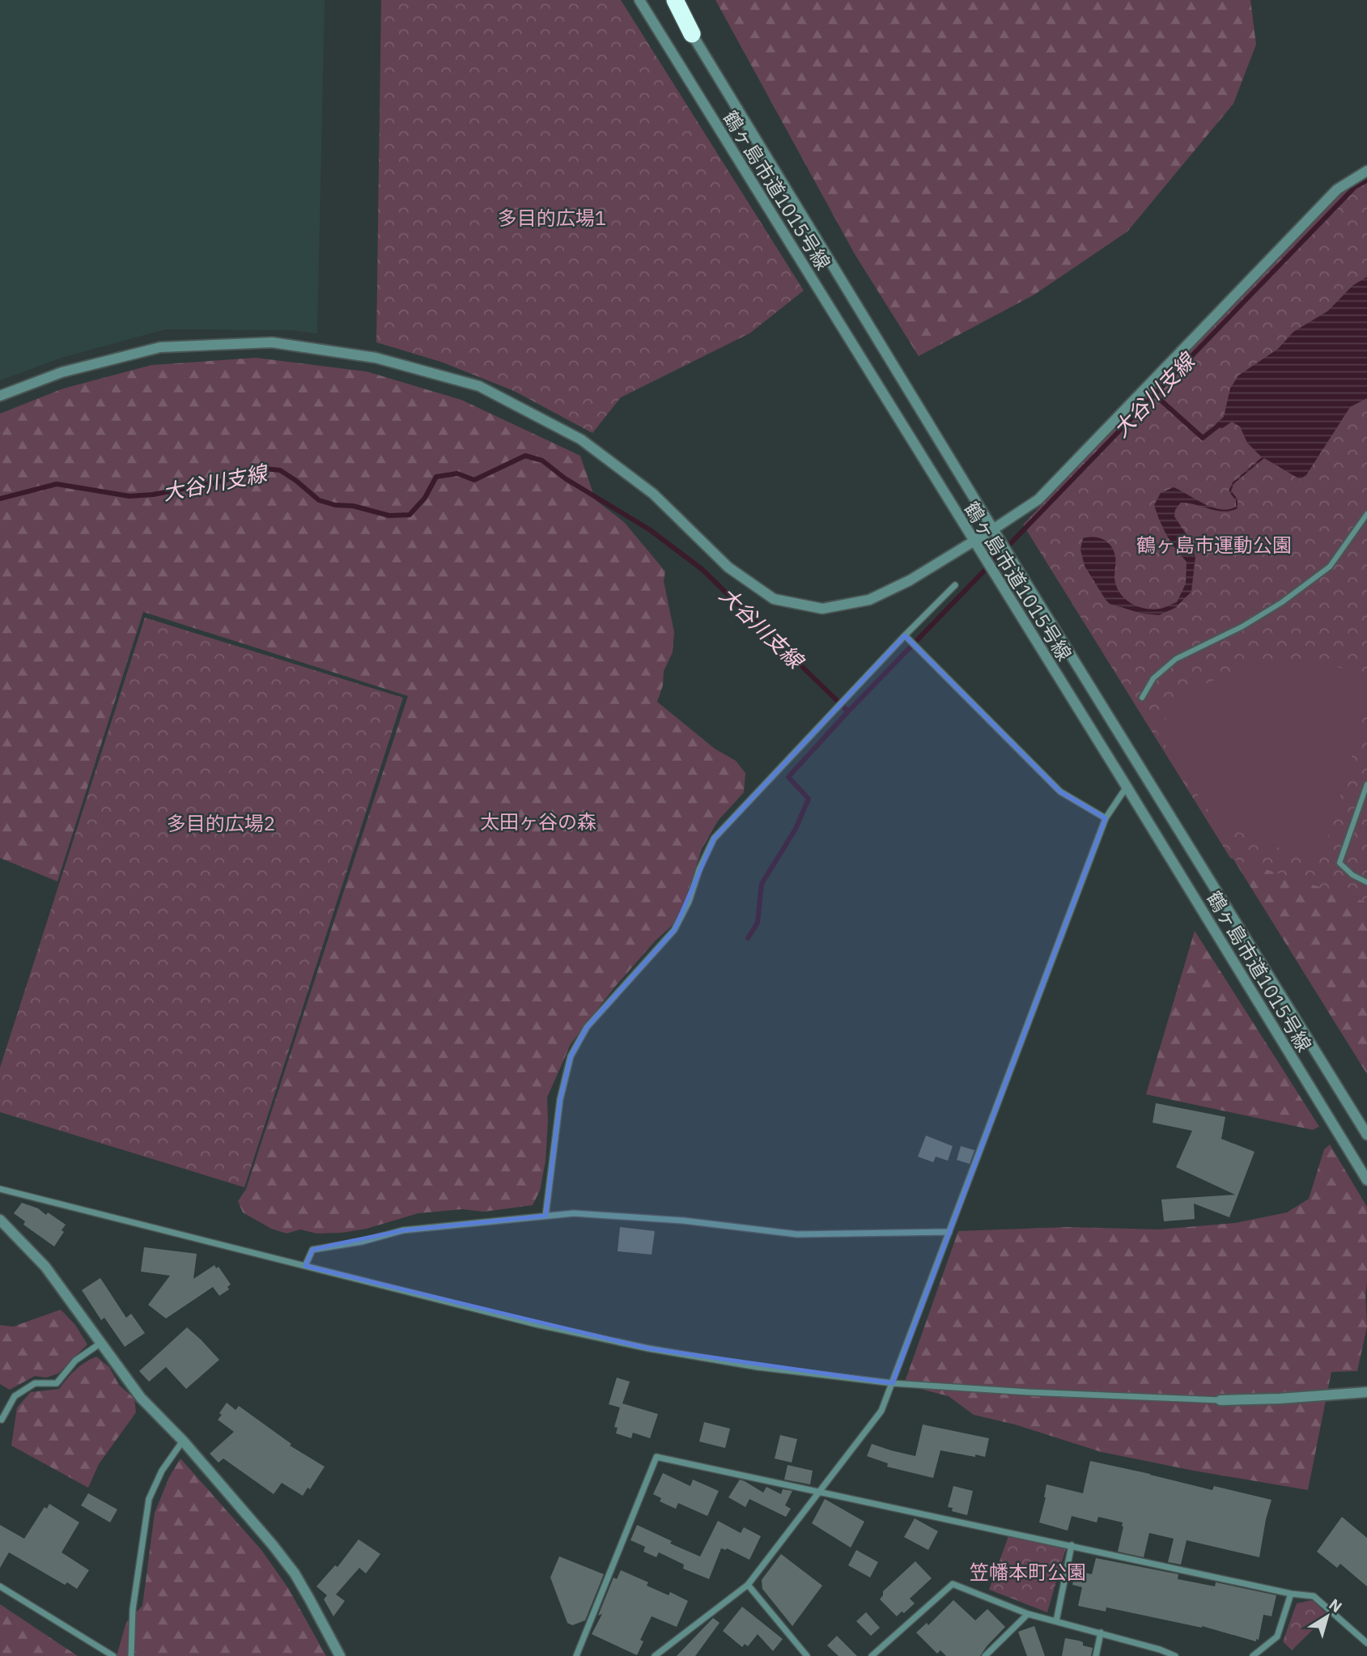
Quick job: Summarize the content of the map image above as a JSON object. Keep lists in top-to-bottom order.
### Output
{
  "streets": {
    "street": ["鶴ヶ島市道1015号線"]
  },
  "water": ["大谷川支線"],
  "parks": [
    "多目的広場1",
    "鶴ヶ島市運動公園",
    "太田ヶ谷の森",
    "多目的広場2",
    "笠幡本町公園"
  ],
  "north": "top right"
}
